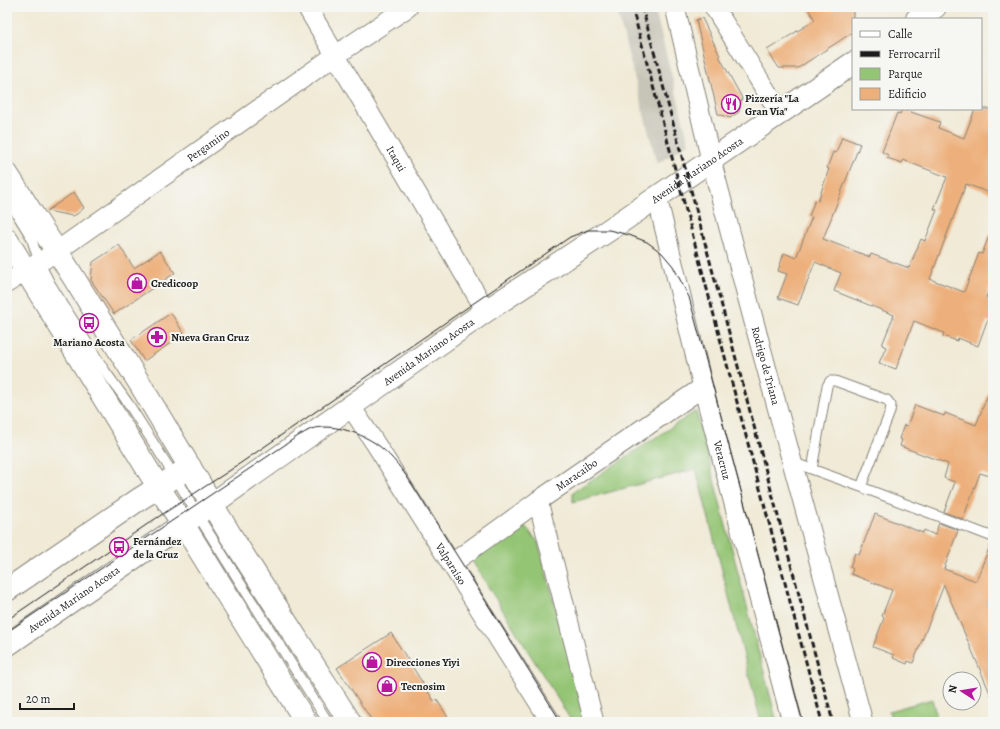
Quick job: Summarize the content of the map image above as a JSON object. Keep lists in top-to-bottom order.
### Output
{
  "streets": {
    "main road": ["Avenida Mariano Acosta"],
    "street": [
      "Pergamino",
      "Itaqui",
      "Rodrigo de Triana",
      "Veracruz",
      "Maracaibo",
      "Valparaíso"
    ]
  },
  "crossings": [
    ["Pergamino", "Itaqui"],
    ["Itaqui", "Avenida Mariano Acosta"],
    ["Avenida Mariano Acosta", "Rodrigo de Triana"],
    ["Avenida Mariano Acosta", "Veracruz"],
    ["Avenida Mariano Acosta", "Valparaíso"],
    ["Veracruz", "Maracaibo"],
    ["Maracaibo", "Valparaíso"]
  ],
  "places": {
    "restaurant": ["Pizzería \"La Gran Vía\""],
    "shop": ["Credicoop", "Direcciones Yiyi", "Tecnosim"],
    "bus stop": ["Mariano Acosta", "Fernández de la Cruz"],
    "pharmacy": ["Nueva Gran Cruz"]
  },
  "legend": [
    "Calle",
    "Ferrocarril",
    "Parque",
    "Edificio"
  ],
  "scale_bar": "20 m",
  "north": "left"
}
